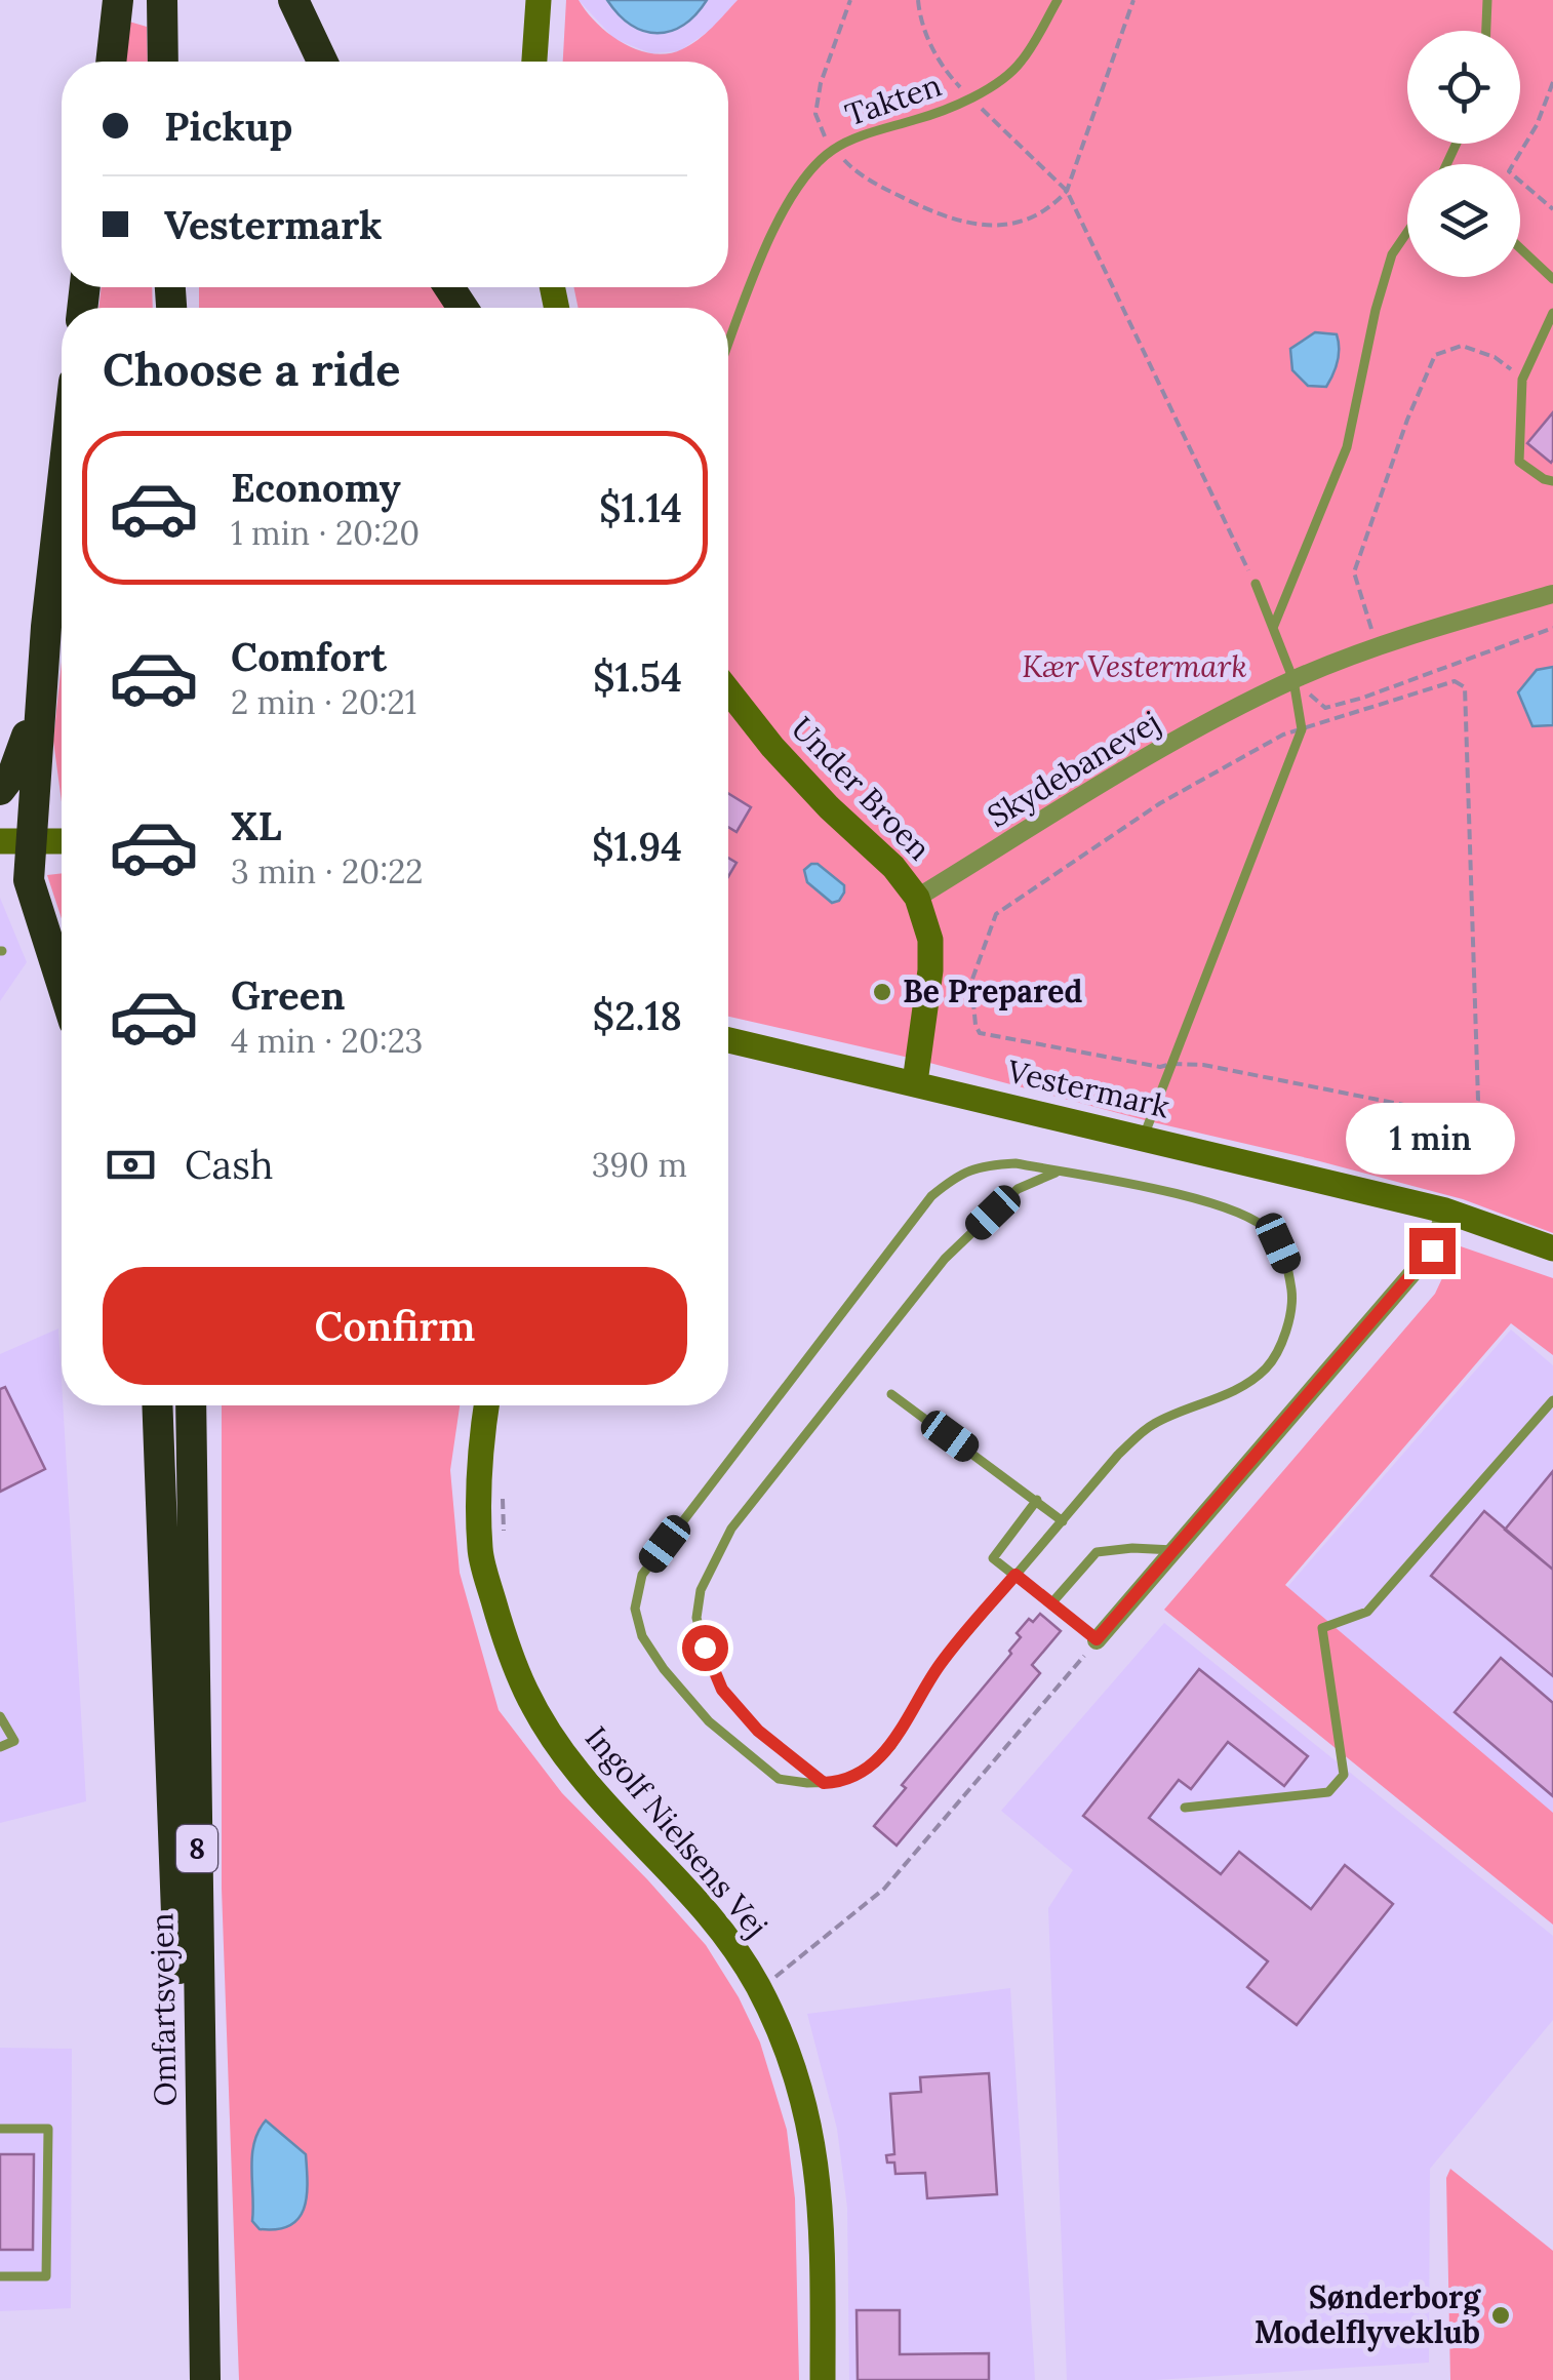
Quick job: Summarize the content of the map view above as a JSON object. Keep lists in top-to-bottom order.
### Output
{
  "streets": {
    "highway": ["8", "Omfartsvejen"],
    "street": [
      "Skydebanevej",
      "Under Broen",
      "Vestermark",
      "Ingolf Nielsens Vej"
    ],
    "lane": ["Takten"]
  },
  "crossings": [
    ["Skydebanevej", "Under Broen"],
    ["Under Broen", "Vestermark"]
  ],
  "parks": ["Kær Vestermark"],
  "places": ["Be Prepared", "Sønderborg Modelflyveklub"],
  "page": {
    "banner": ["Pickup", "Vestermark"],
    "heading": "Choose a ride",
    "list": [
      {
        "name": "Economy",
        "note": "1 min · 20:20",
        "value": "$1.14"
      },
      {
        "name": "Comfort",
        "note": "2 min · 20:21",
        "value": "$1.54"
      },
      {
        "name": "XL",
        "note": "3 min · 20:22",
        "value": "$1.94"
      },
      {
        "name": "Green",
        "note": "4 min · 20:23",
        "value": "$2.18"
      }
    ],
    "bubble": "1 min",
    "pay": ["Cash", "390 m"],
    "buttons": "Confirm"
  }
}
